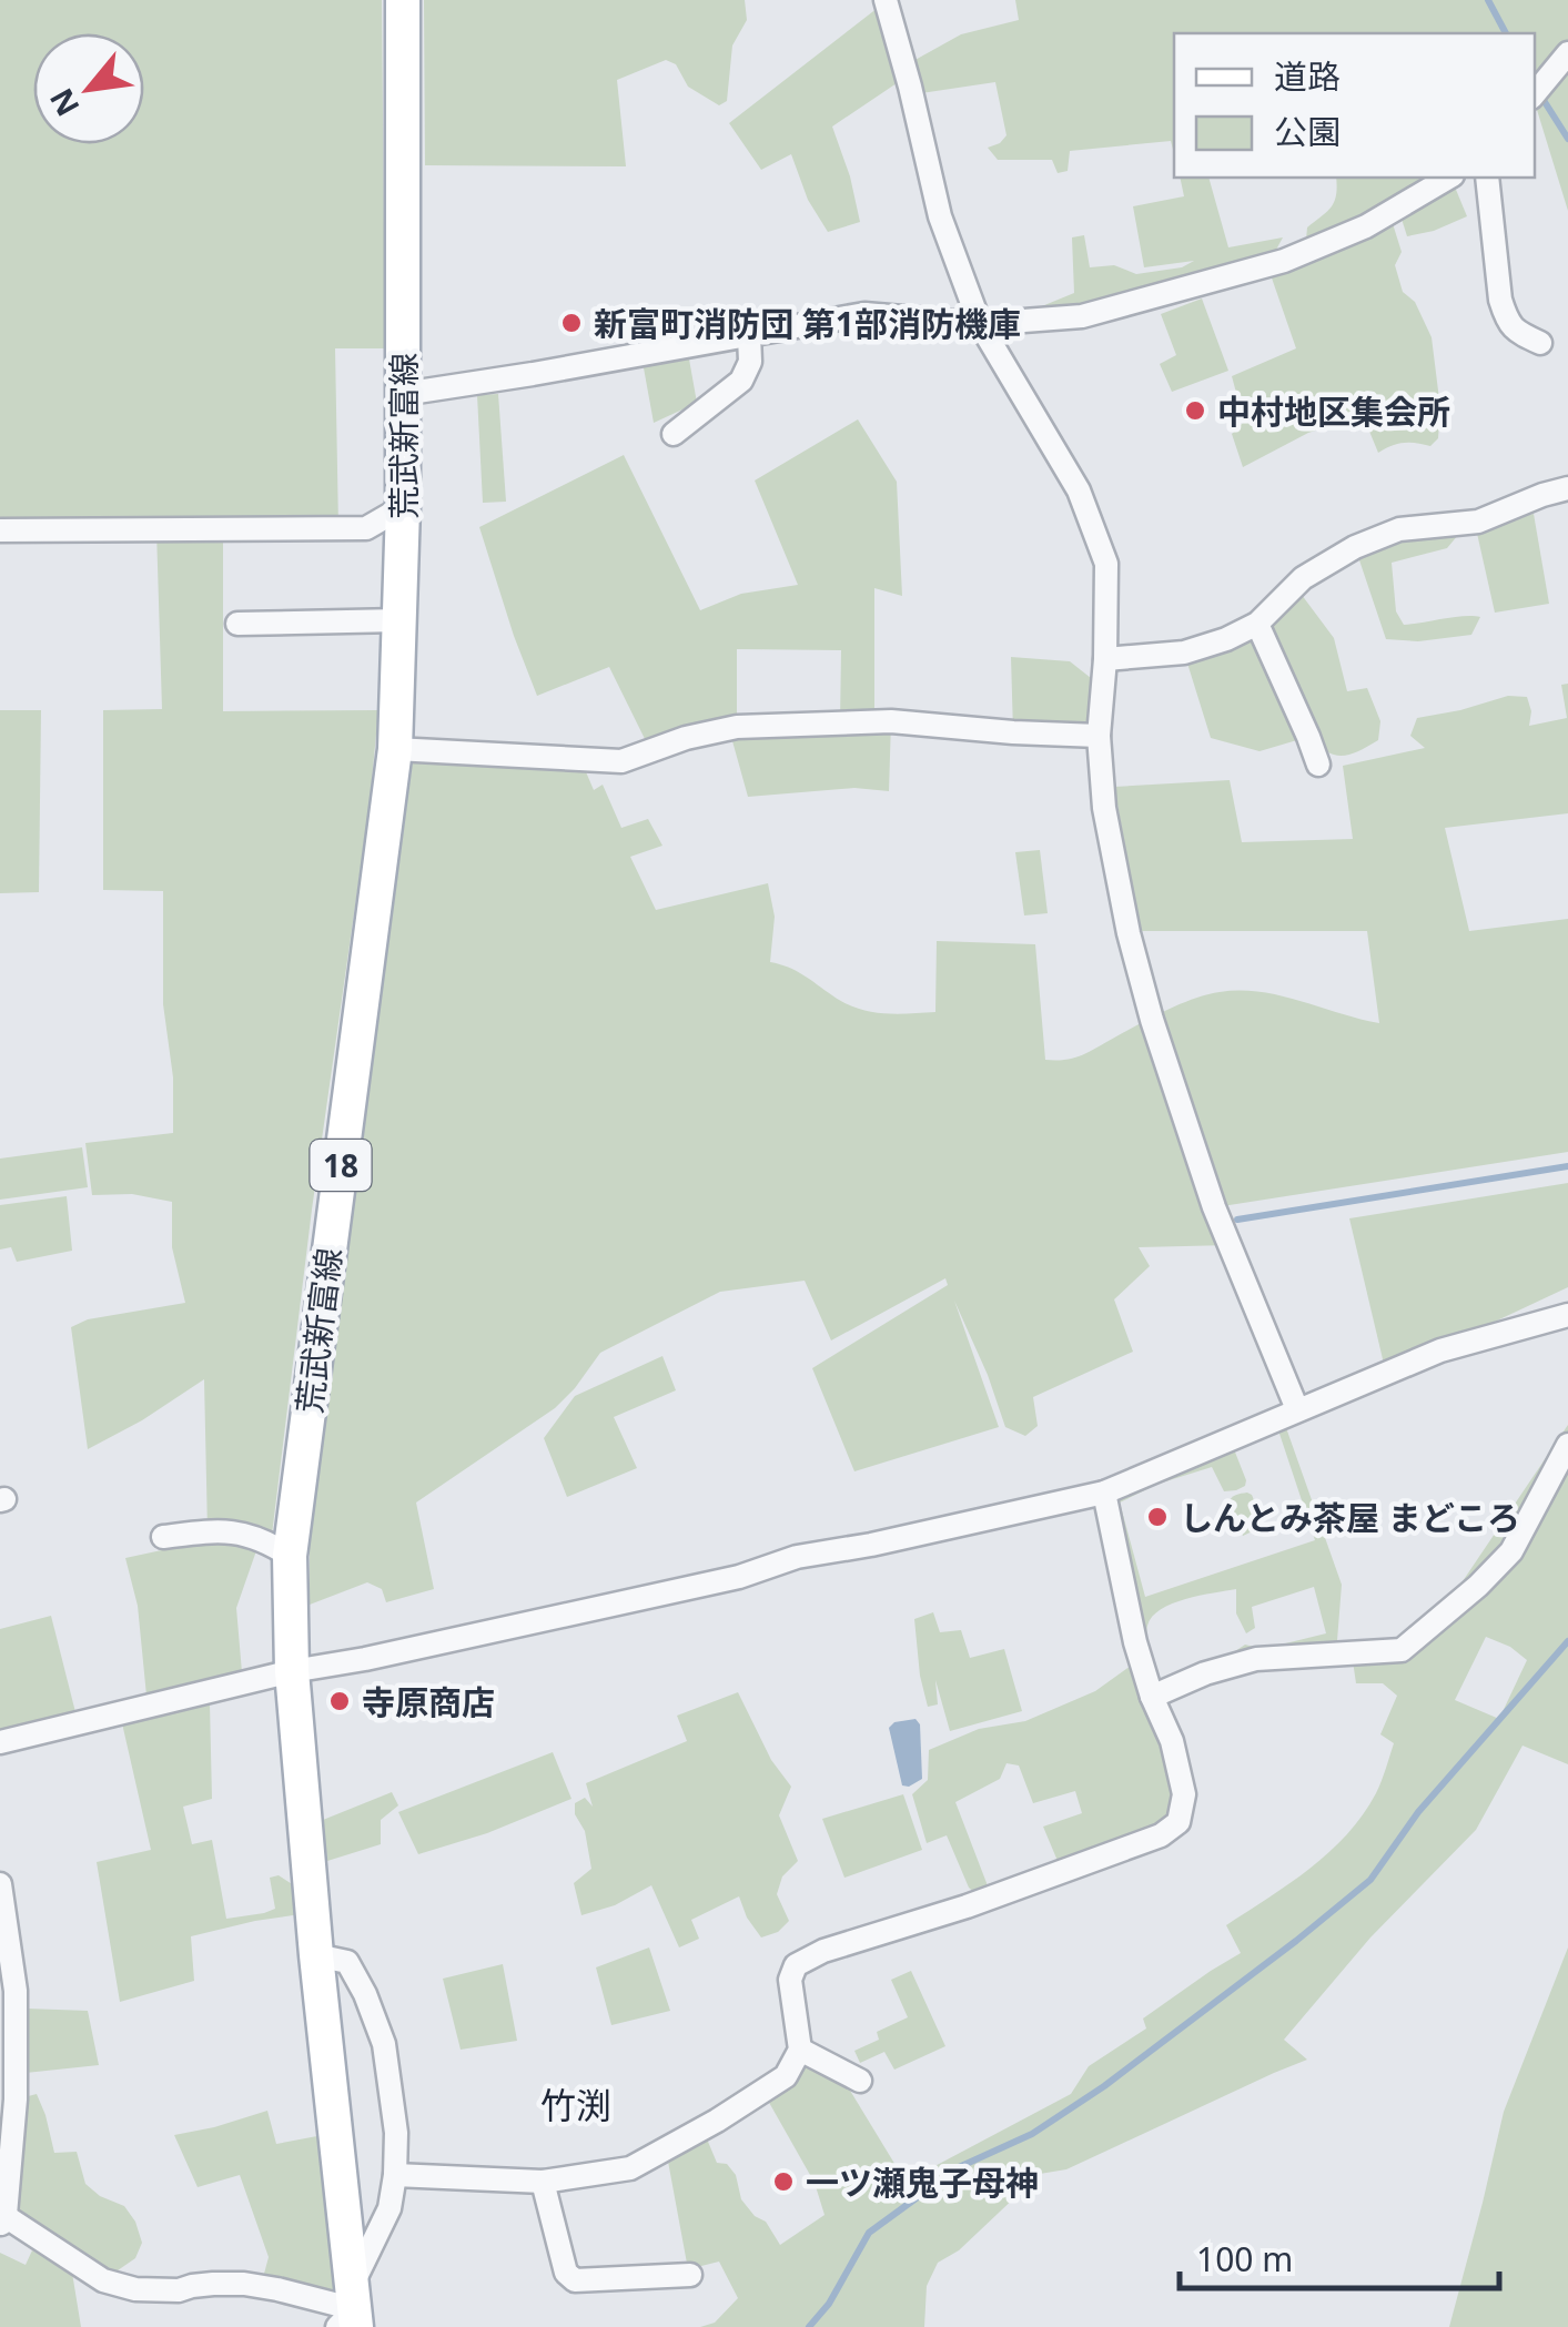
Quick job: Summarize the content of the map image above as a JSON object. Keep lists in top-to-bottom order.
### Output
{
  "streets": {
    "main road": ["荒武新富線", "18"]
  },
  "districts": ["竹渕"],
  "places": [
    "新富町消防団 第1部消防機庫",
    "中村地区集会所",
    "しんとみ茶屋 まどころ",
    "寺原商店",
    "一ツ瀬鬼子母神"
  ],
  "legend": ["道路", "公園"],
  "scale_bar": "100 m",
  "north": "bottom left"
}
